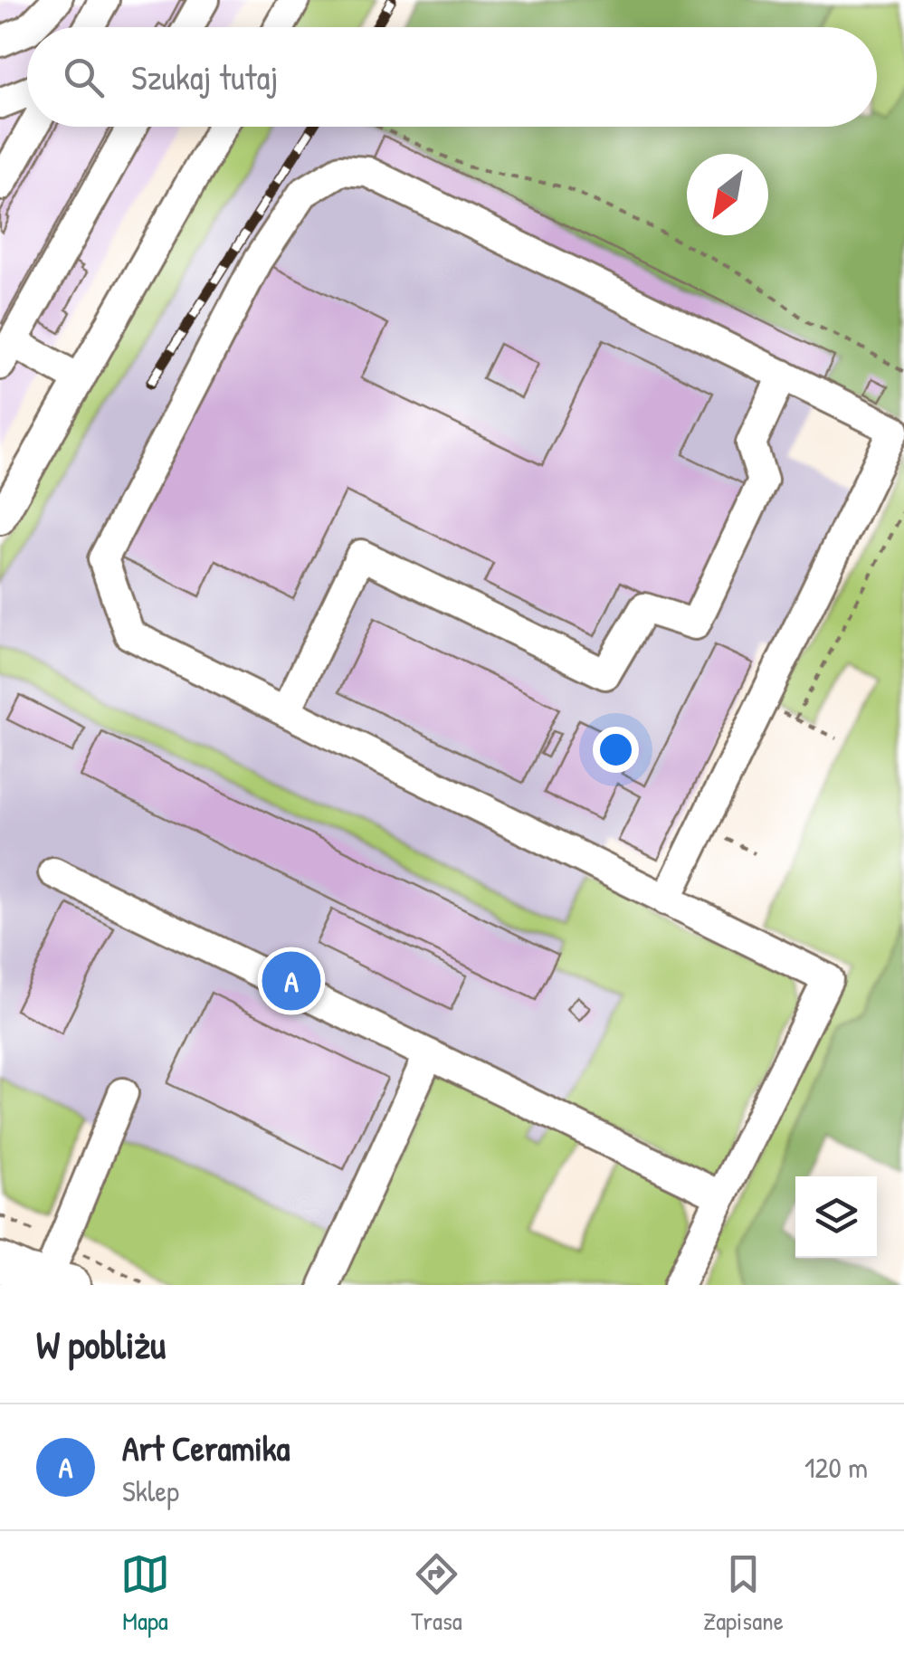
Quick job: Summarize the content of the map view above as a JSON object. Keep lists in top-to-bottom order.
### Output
{
  "north": "bottom left",
  "page": {
    "search": "Szukaj tutaj",
    "pins": "A",
    "heading": "W pobliżu",
    "list": [
      {
        "mark": "A",
        "name": "Art Ceramika",
        "note": "Sklep",
        "value": "120 m"
      }
    ],
    "nav": ["Mapa", "Trasa", "Zapisane"]
  }
}
